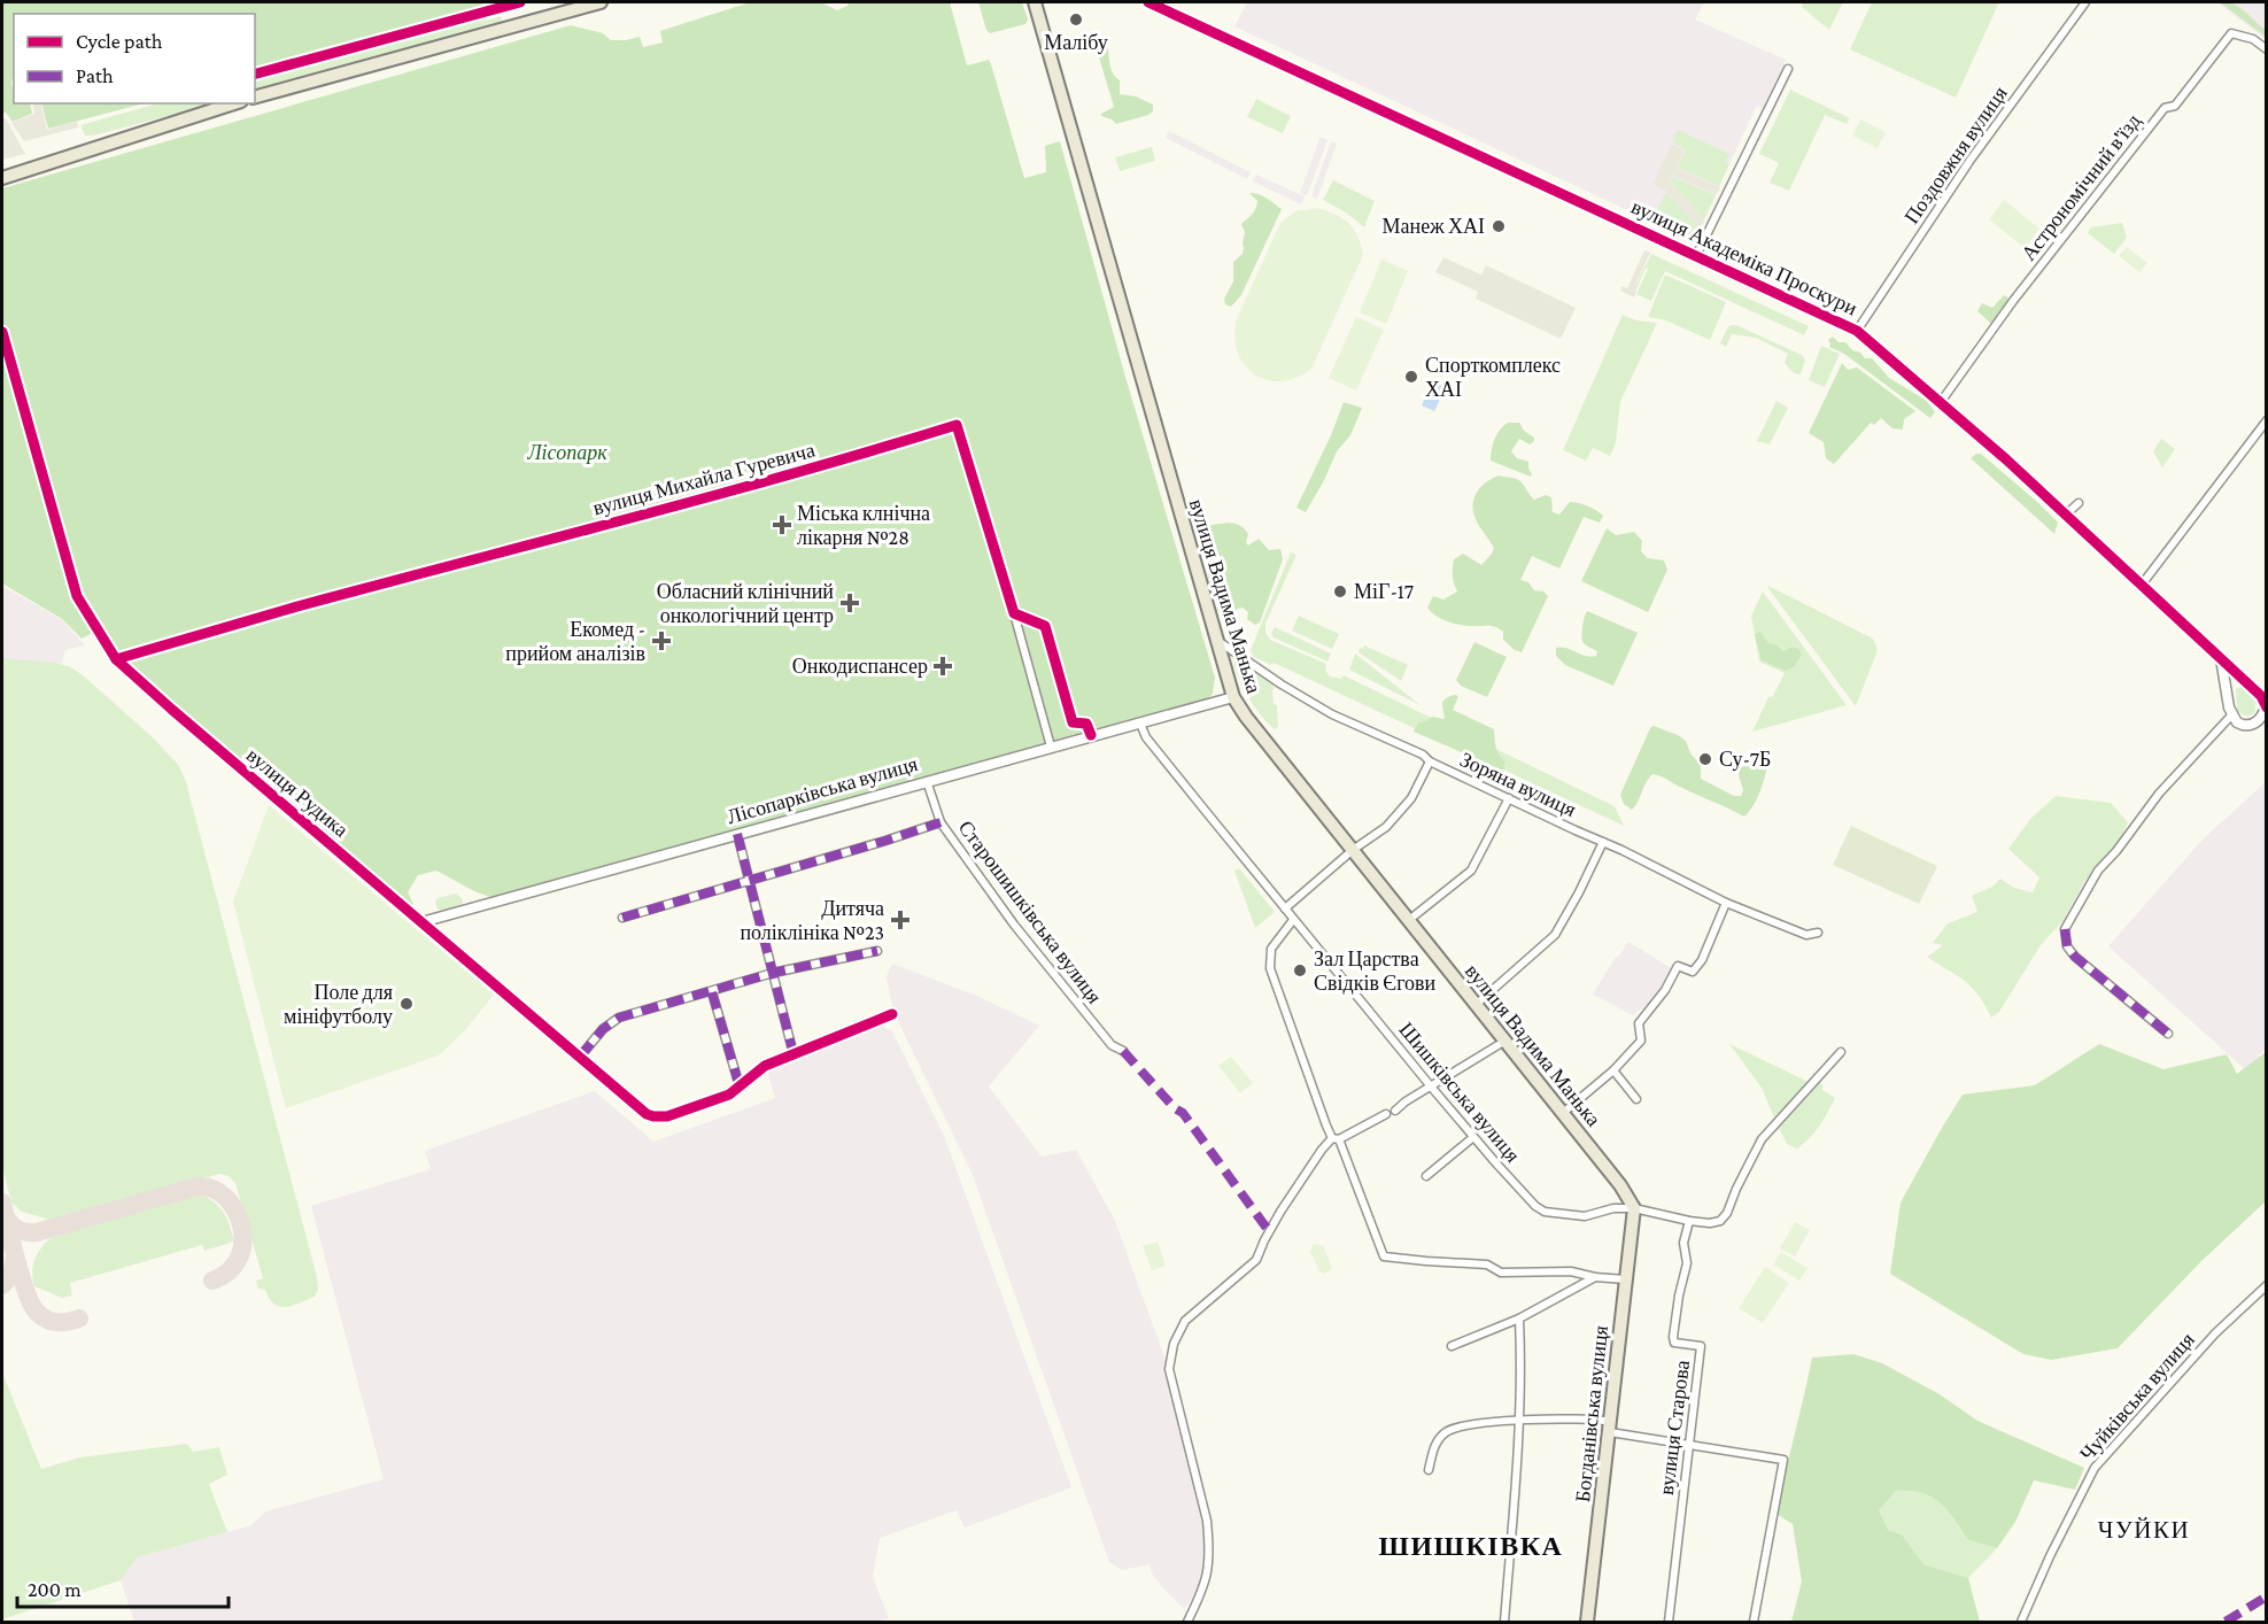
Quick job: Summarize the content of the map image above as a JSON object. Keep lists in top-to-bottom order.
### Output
{
  "streets": {
    "main road": ["вулиця Вадима Манька", "Богданівська вулиця"],
    "street": [
      "Поздовжня вулиця",
      "Астрономічний в'їзд",
      "вулиця Академіка Проскури",
      "вулиця Михайла Гуревича",
      "Зоряна вулиця",
      "Лісопарківська вулиця",
      "вулиця Рудика",
      "Старошишківська вулиця",
      "Шишківська вулиця",
      "Чуйківська вулиця",
      "вулиця Старова"
    ]
  },
  "crossings": [
    ["Поздовжня вулиця", "вулиця Академіка Проскури"],
    ["Астрономічний в'їзд", "вулиця Академіка Проскури"],
    ["вулиця Михайла Гуревича", "Лісопарківська вулиця"],
    ["вулиця Михайла Гуревича", "вулиця Рудика"],
    ["вулиця Вадима Манька", "Зоряна вулиця"],
    ["вулиця Вадима Манька", "Лісопарківська вулиця"],
    ["вулиця Вадима Манька", "Шишківська вулиця"],
    ["вулиця Вадима Манька", "Богданівська вулиця"],
    ["Лісопарківська вулиця", "вулиця Рудика"],
    ["Лісопарківська вулиця", "Старошишківська вулиця"],
    ["Лісопарківська вулиця", "Шишківська вулиця"],
    ["Шишківська вулиця", "Богданівська вулиця"]
  ],
  "districts": ["ЧУЙКИ", "ШИШКІВКА"],
  "parks": ["Лісопарк"],
  "places": {
    "other": [
      "Малібу",
      "Манеж ХАІ",
      "Спорткомплекс ХАІ",
      "МіГ-17",
      "Су-7Б",
      "Зал Царства Свідків Єгови",
      "Поле для мініфутболу"
    ],
    "health": [
      "Міська клнічна лікарня №28",
      "Обласний клінічний онкологічний центр",
      "Екомед - прийом аналізів",
      "Онкодиспансер",
      "Дитяча поліклініка №23"
    ]
  },
  "legend": ["Cycle path", "Path"],
  "scale_bar": "200 m"
}
